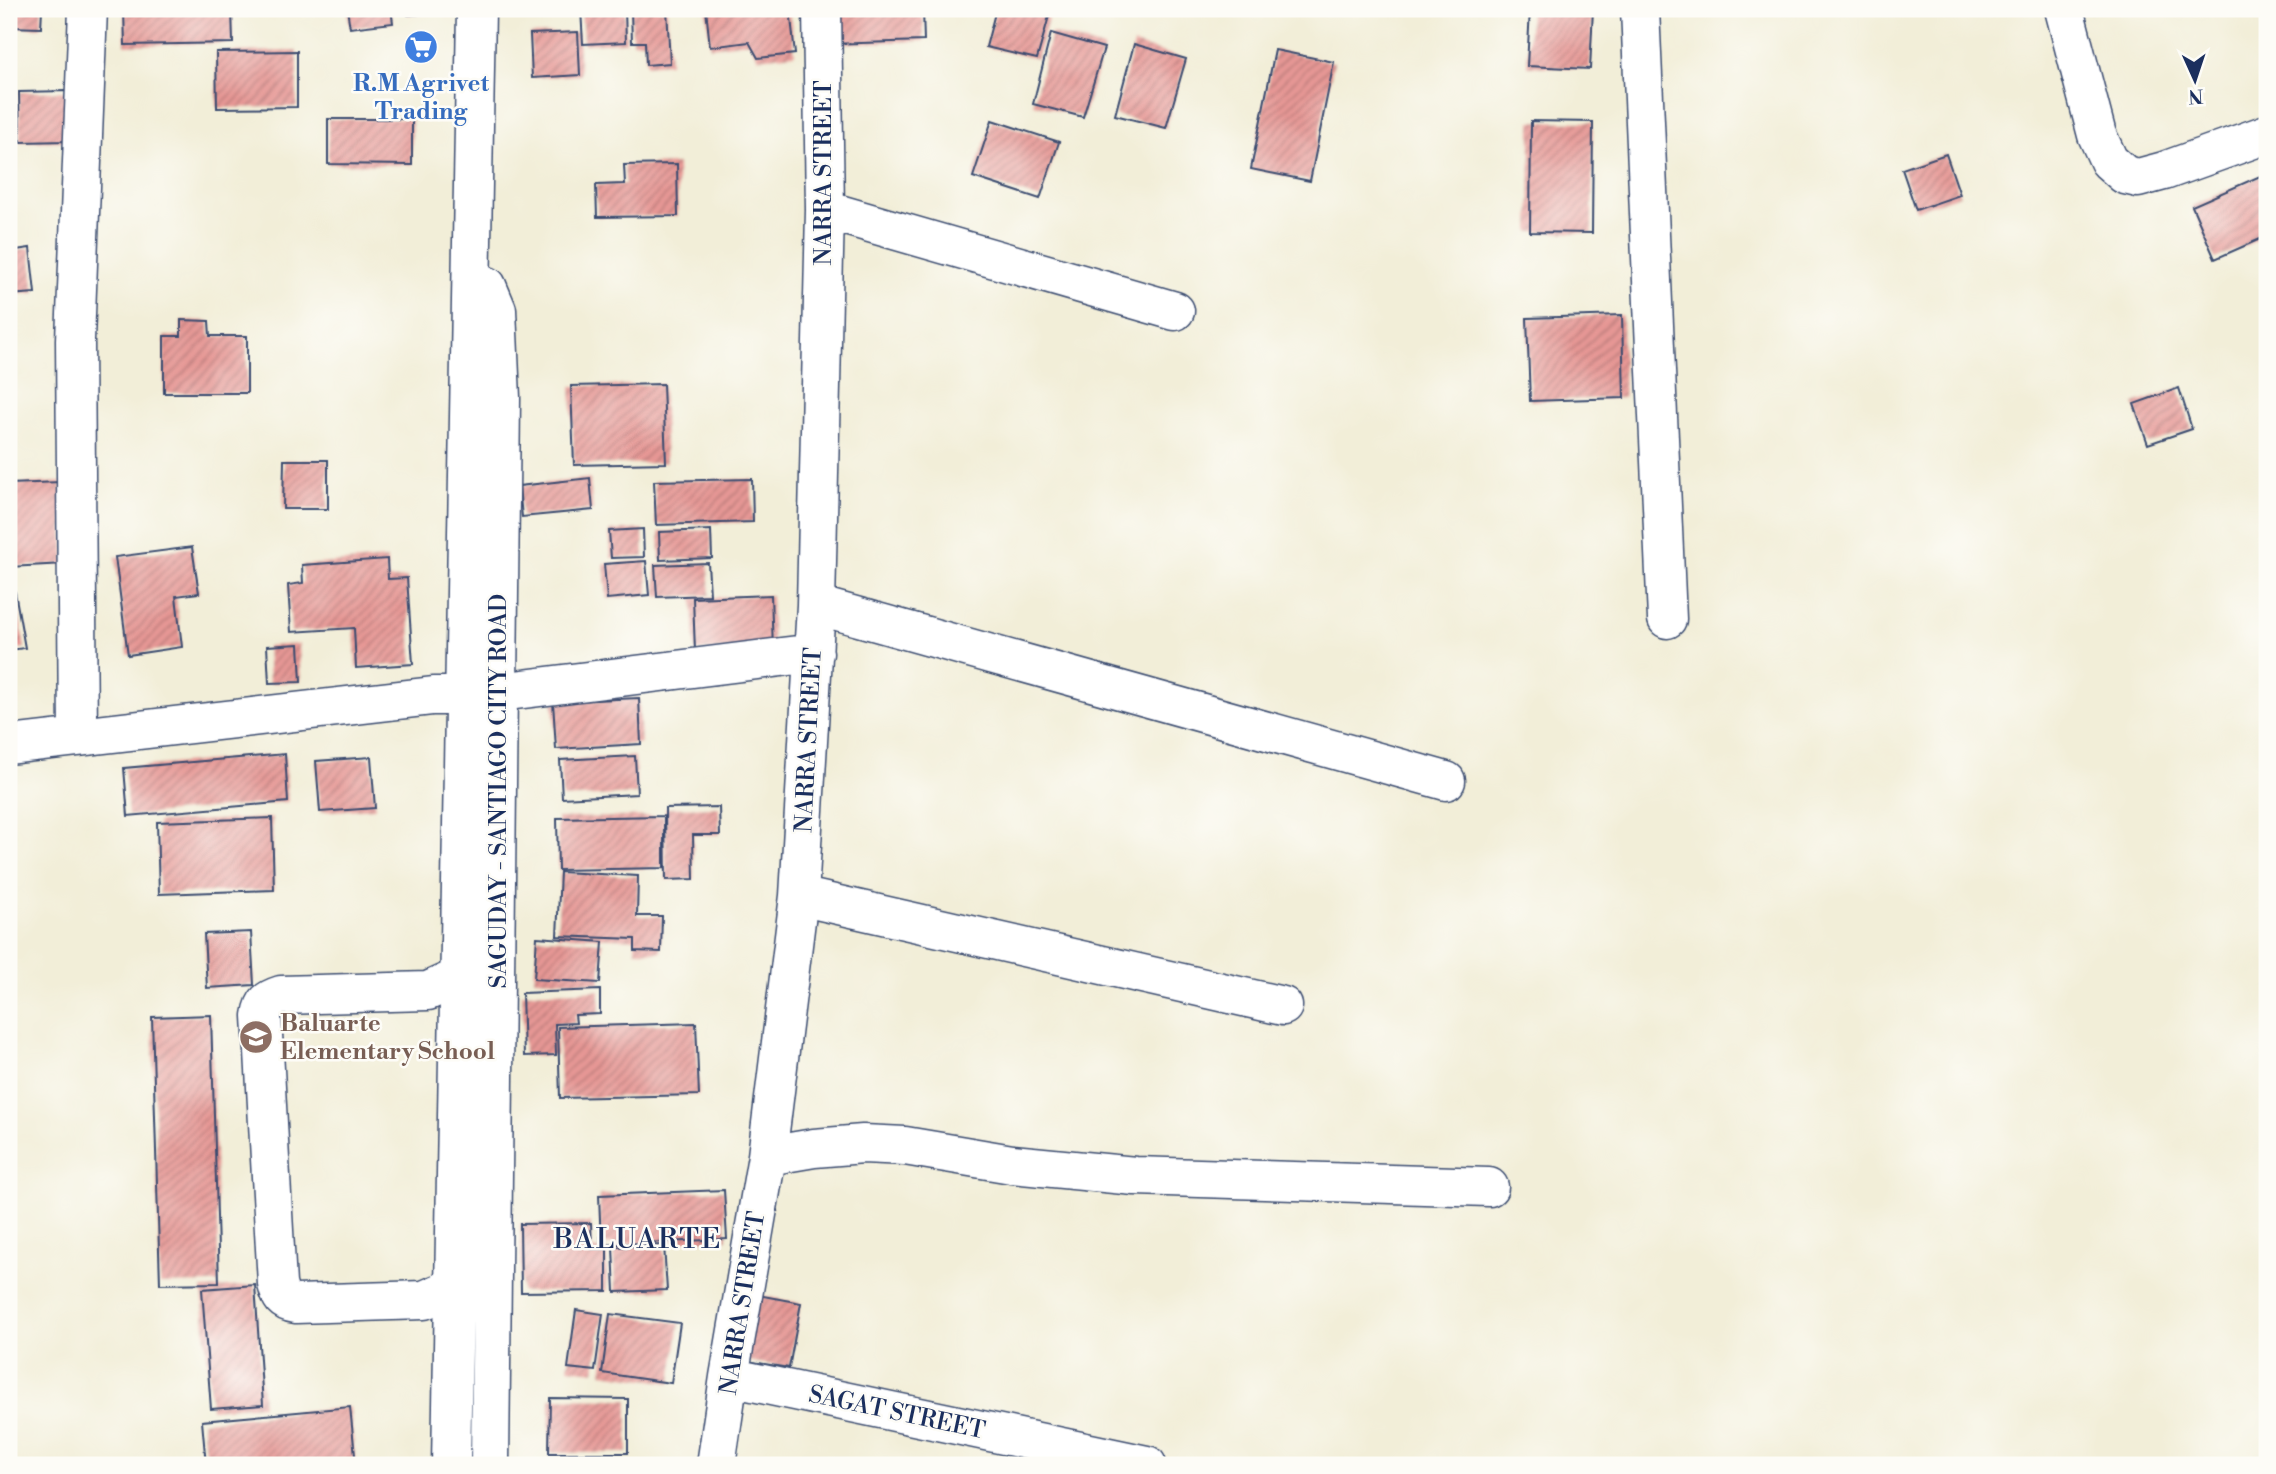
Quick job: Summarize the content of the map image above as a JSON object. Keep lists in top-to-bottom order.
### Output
{
  "streets": {
    "street": ["NARRA STREET", "SAGUDAY - SANTIAGO CITY ROAD", "SAGAT STREET"]
  },
  "crossings": [
    ["NARRA STREET", "SAGAT STREET"]
  ],
  "districts": ["BALUARTE"],
  "places": {
    "supermarket": ["R.M Agrivet Trading"],
    "school or university": ["Baluarte Elementary School"]
  },
  "north": "bottom"
}
